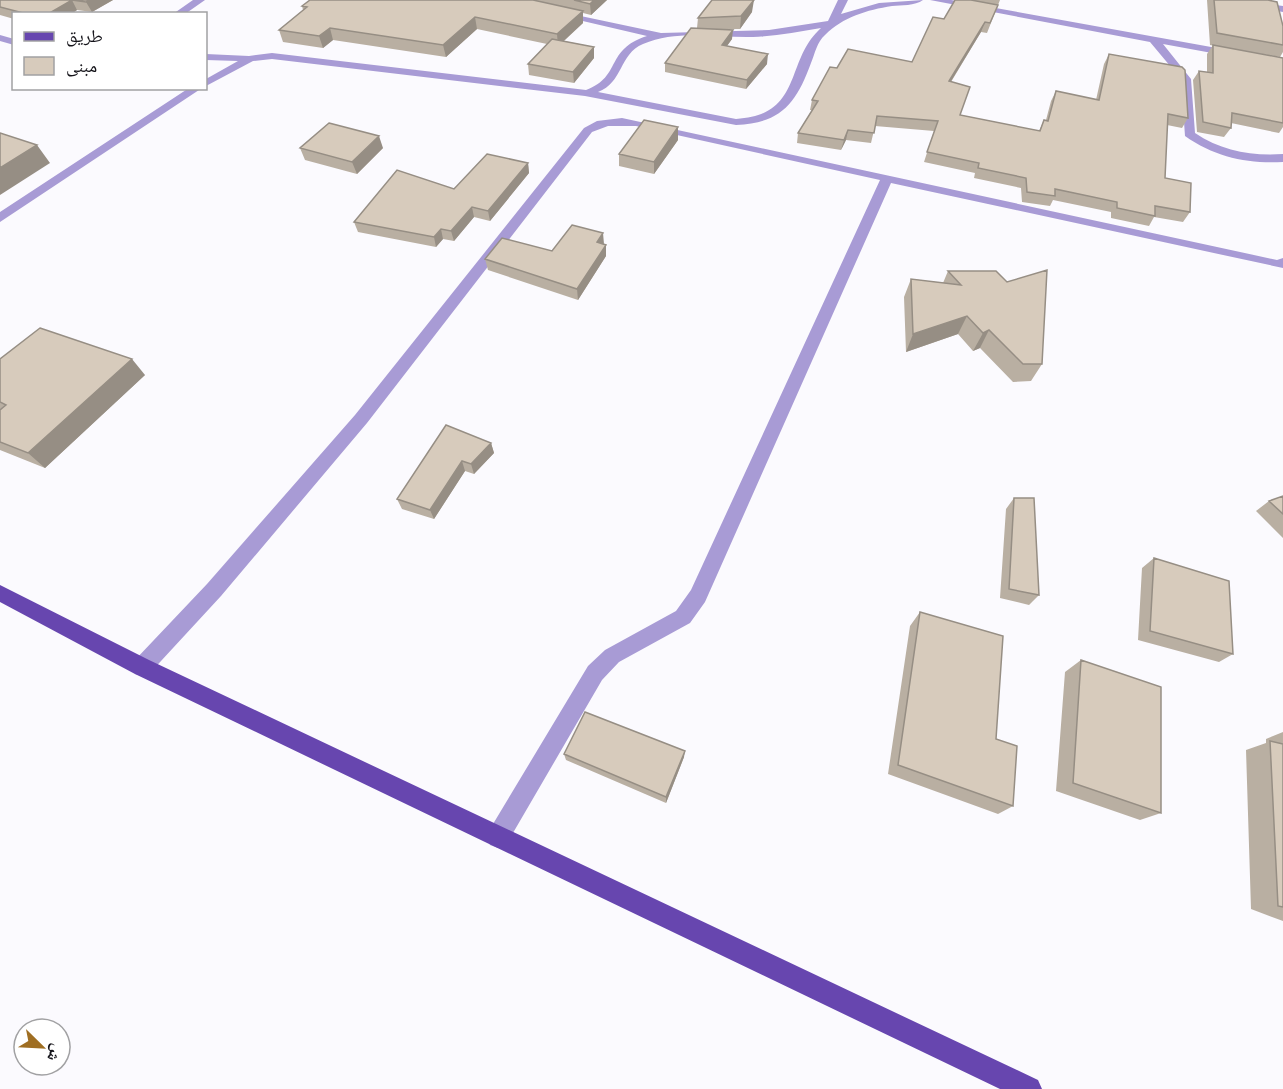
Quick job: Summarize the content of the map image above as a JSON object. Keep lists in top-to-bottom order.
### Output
{
  "legend": ["طريق", "مبنى"],
  "north": "bottom right"
}
